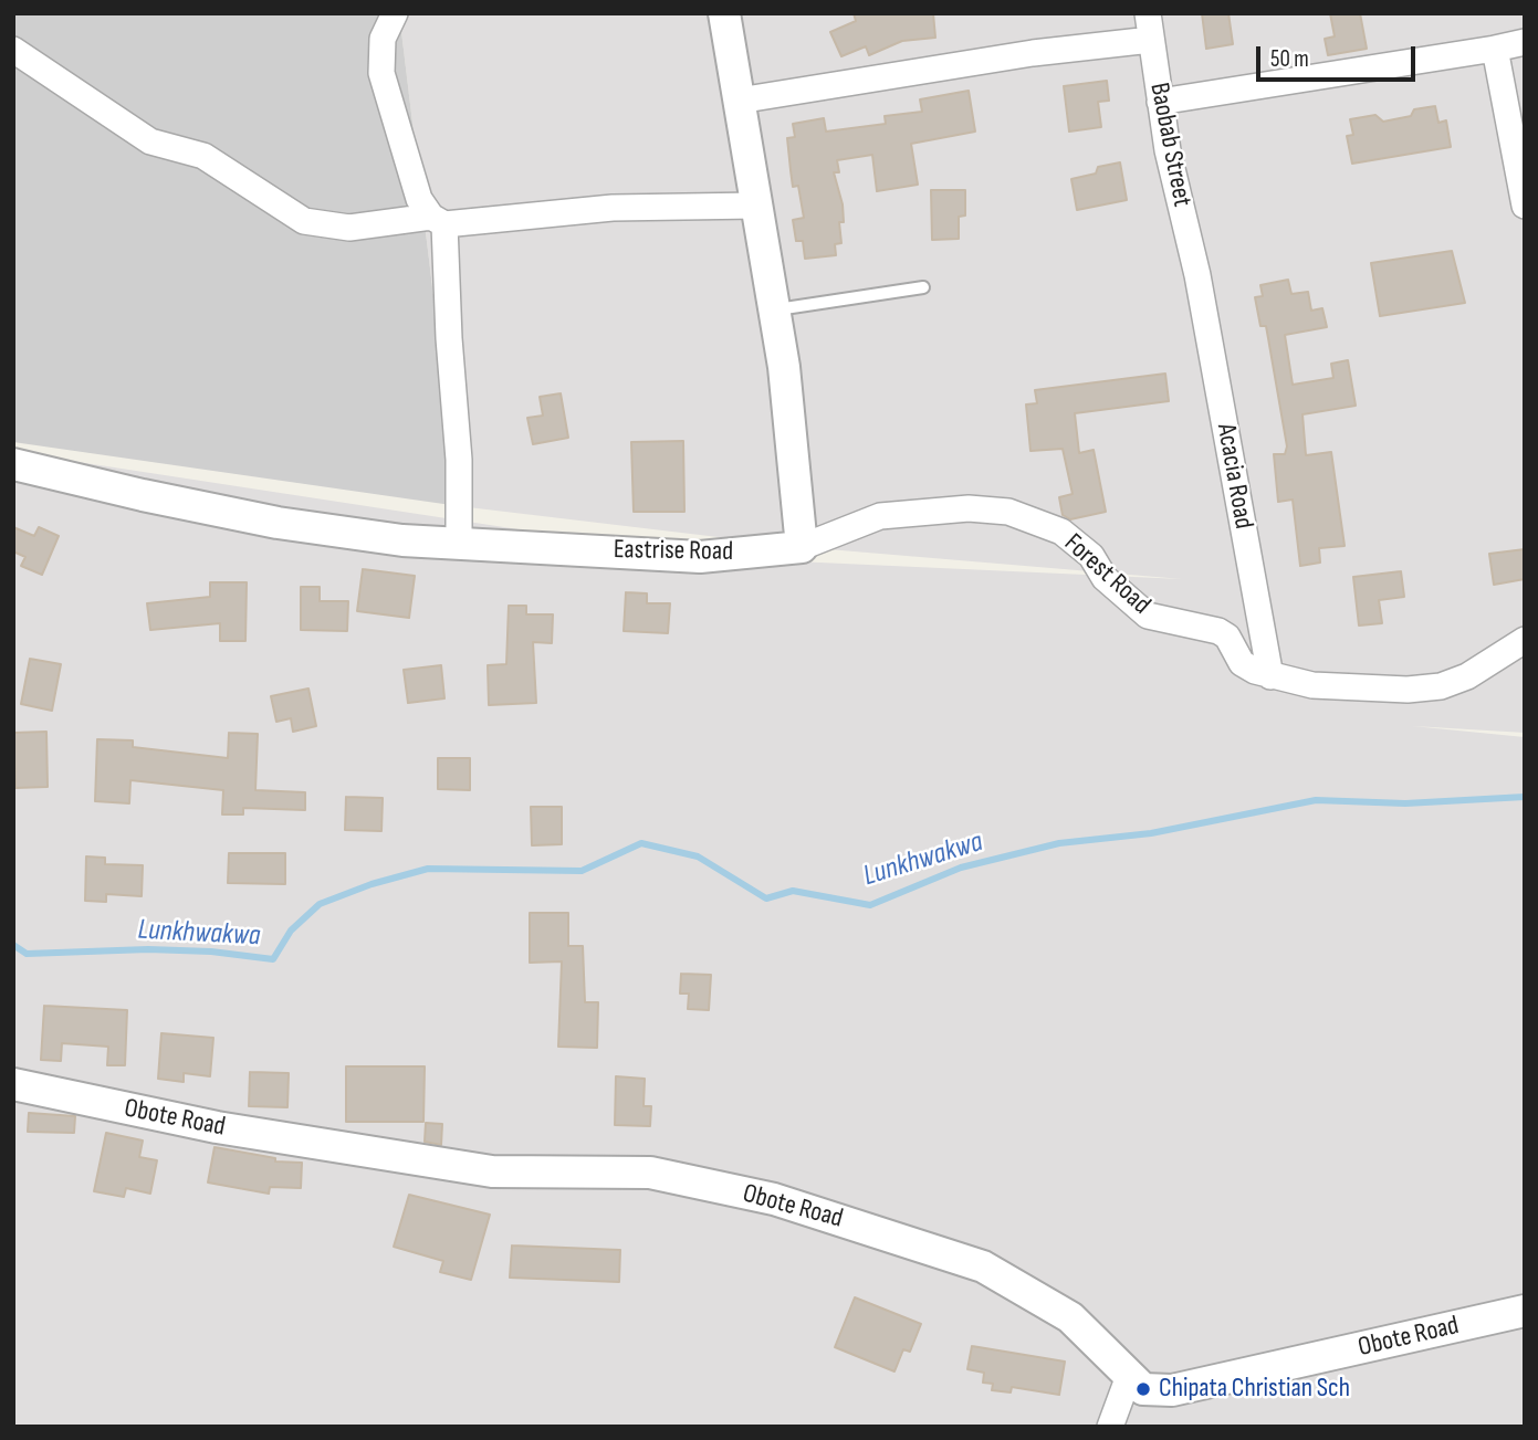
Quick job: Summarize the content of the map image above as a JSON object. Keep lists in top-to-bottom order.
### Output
{
  "streets": {
    "street": [
      "Baobab Street",
      "Acacia Road",
      "Eastrise Road",
      "Forest Road",
      "Obote Road"
    ]
  },
  "crossings": [
    ["Baobab Street", "Acacia Road"],
    ["Acacia Road", "Forest Road"],
    ["Eastrise Road", "Forest Road"]
  ],
  "water": ["Lunkhwakwa"],
  "places": ["Chipata Christian Sch"],
  "scale_bar": "50 m"
}
